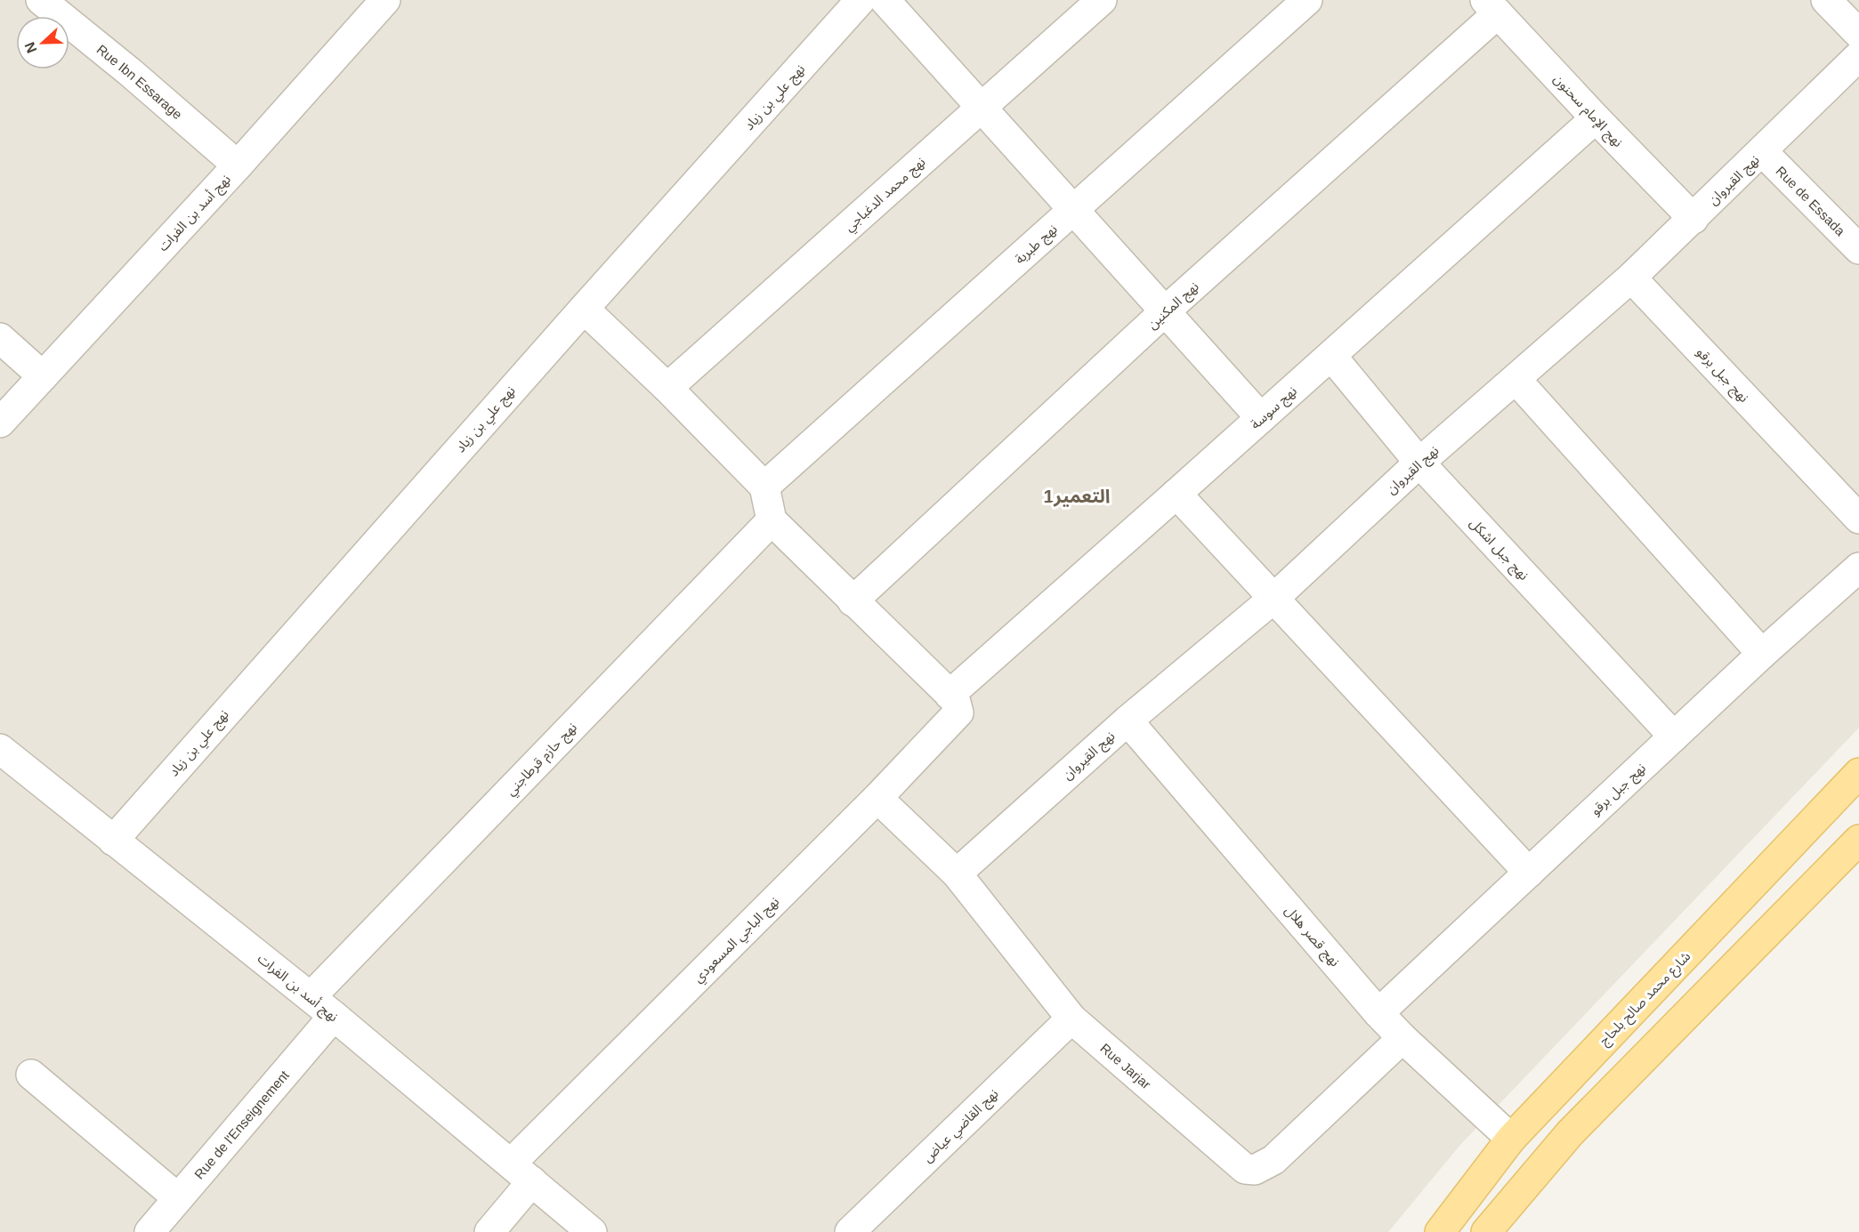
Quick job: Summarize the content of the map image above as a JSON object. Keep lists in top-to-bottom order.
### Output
{
  "streets": {
    "main road": ["شارع محمد صالح بلحاج"],
    "street": [
      "Rue Ibn Essarage",
      "نهج علي بن زياد",
      "نهج الإمام سحنون",
      "نهج القيروان",
      "نهج محمد الدغباجي",
      "Rue de Essada",
      "نهج أسد بن الفرات",
      "نهج طبربة",
      "نهج المكنين",
      "نهج جبل برقو",
      "نهج سوسة",
      "نهج جبل اشكل",
      "نهج حازم قرطاجني",
      "نهج قصر هلال",
      "نهج الباجي المسعودي",
      "Rue Jarjar",
      "Rue de l'Enseignement",
      "نهج القاضي عياض"
    ]
  },
  "crossings": [
    ["Rue Ibn Essarage", "نهج أسد بن الفرات"],
    ["نهج علي بن زياد", "نهج أسد بن الفرات"],
    ["نهج الإمام سحنون", "نهج القيروان"],
    ["نهج الإمام سحنون", "نهج المكنين"],
    ["نهج الإمام سحنون", "نهج سوسة"],
    ["نهج القيروان", "Rue de Essada"],
    ["نهج القيروان", "نهج جبل برقو"],
    ["نهج القيروان", "نهج جبل اشكل"],
    ["نهج القيروان", "نهج قصر هلال"],
    ["نهج القيروان", "Rue Jarjar"],
    ["نهج أسد بن الفرات", "نهج حازم قرطاجني"],
    ["نهج أسد بن الفرات", "نهج الباجي المسعودي"],
    ["نهج أسد بن الفرات", "Rue de l'Enseignement"],
    ["نهج جبل برقو", "نهج جبل اشكل"],
    ["نهج جبل برقو", "نهج قصر هلال"],
    ["نهج سوسة", "نهج جبل اشكل"],
    ["نهج سوسة", "نهج الباجي المسعودي"],
    ["نهج قصر هلال", "شارع محمد صالح بلحاج"],
    ["نهج قصر هلال", "Rue Jarjar"],
    ["نهج الباجي المسعودي", "Rue Jarjar"],
    ["Rue Jarjar", "نهج القاضي عياض"]
  ],
  "districts": ["التعمير1"],
  "north": "left"
}
